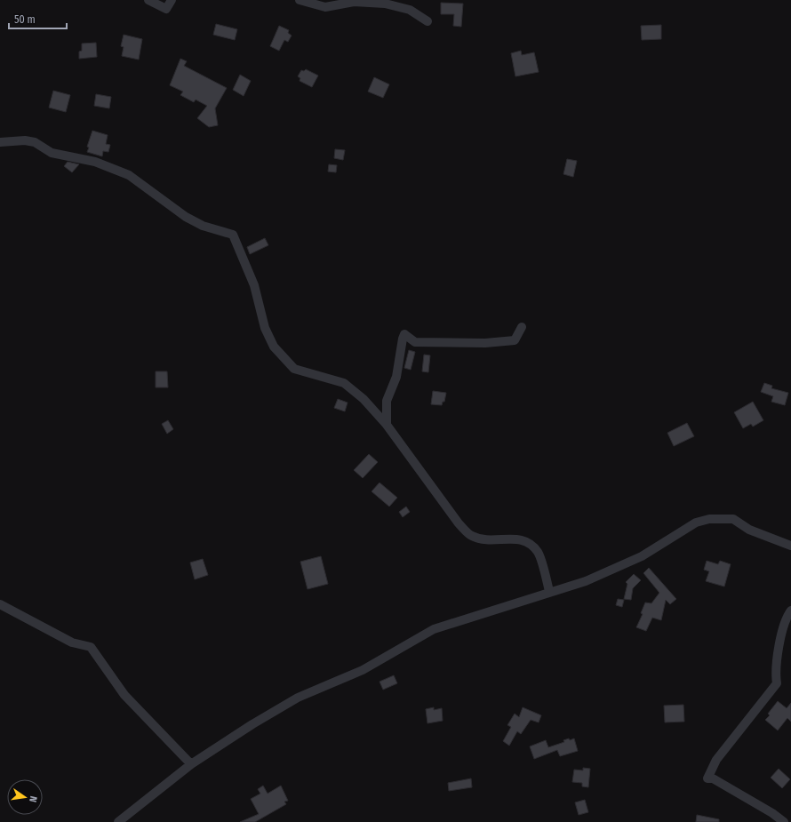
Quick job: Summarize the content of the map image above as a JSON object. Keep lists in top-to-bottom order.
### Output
{
  "scale_bar": "50 m",
  "north": "right"
}
